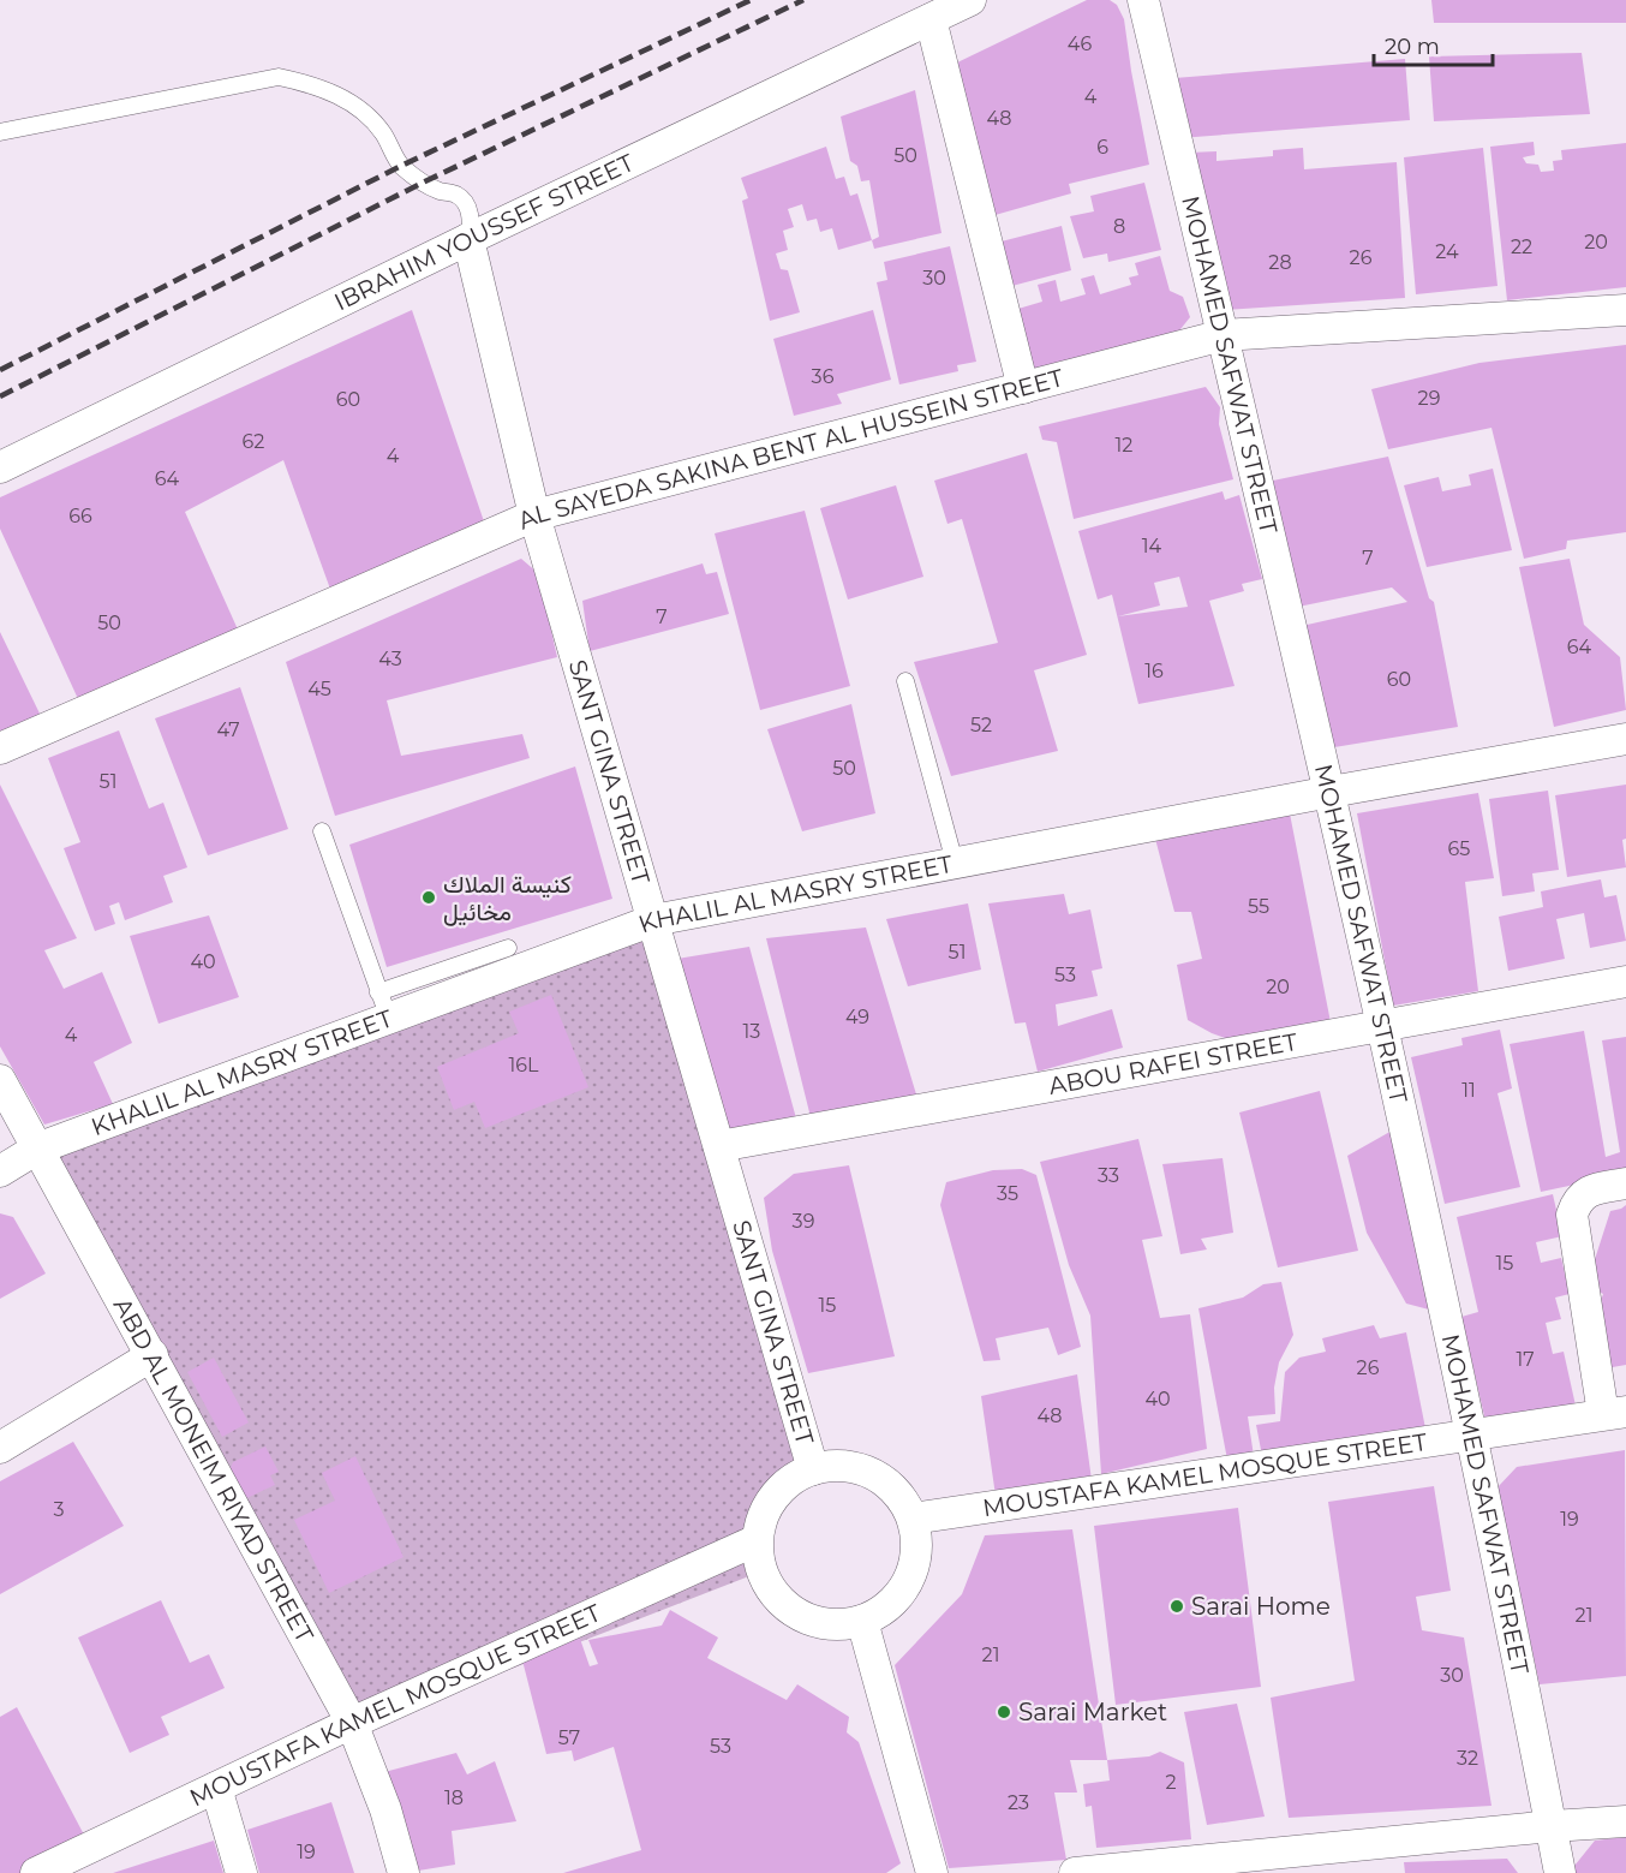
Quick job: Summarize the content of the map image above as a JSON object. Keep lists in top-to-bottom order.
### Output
{
  "streets": {
    "street": [
      "IBRAHIM YOUSSEF STREET",
      "MOHAMED SAFWAT STREET",
      "AL SAYEDA SAKINA BENT AL HUSSEIN STREET",
      "SANT GINA STREET",
      "KHALIL AL MASRY STREET",
      "ABOU RAFEI STREET",
      "ABD AL MONEIM RIYAD STREET",
      "MOUSTAFA KAMEL MOSQUE STREET"
    ]
  },
  "crossings": [
    ["IBRAHIM YOUSSEF STREET", "SANT GINA STREET"],
    ["MOHAMED SAFWAT STREET", "AL SAYEDA SAKINA BENT AL HUSSEIN STREET"],
    ["MOHAMED SAFWAT STREET", "KHALIL AL MASRY STREET"],
    ["MOHAMED SAFWAT STREET", "ABOU RAFEI STREET"],
    ["MOHAMED SAFWAT STREET", "MOUSTAFA KAMEL MOSQUE STREET"],
    ["AL SAYEDA SAKINA BENT AL HUSSEIN STREET", "SANT GINA STREET"],
    ["SANT GINA STREET", "KHALIL AL MASRY STREET"],
    ["SANT GINA STREET", "ABOU RAFEI STREET"],
    ["SANT GINA STREET", "MOUSTAFA KAMEL MOSQUE STREET"],
    ["KHALIL AL MASRY STREET", "ABD AL MONEIM RIYAD STREET"],
    ["ABD AL MONEIM RIYAD STREET", "MOUSTAFA KAMEL MOSQUE STREET"]
  ],
  "places": ["كنيسة الملاك مخائيل", "Sarai Home", "Sarai Market"],
  "house_numbers": [
    "46",
    "4",
    "48",
    "6",
    "50",
    "8",
    "20",
    "22",
    "24",
    "26",
    "28",
    "30",
    "36",
    "29",
    "60",
    "62",
    "12",
    "4",
    "64",
    "66",
    "14",
    "7",
    "7",
    "50",
    "64",
    "43",
    "16",
    "60",
    "45",
    "52",
    "47",
    "50",
    "51",
    "65",
    "55",
    "51",
    "40",
    "53",
    "20",
    "49",
    "13",
    "4",
    "16L",
    "11",
    "33",
    "35",
    "39",
    "15",
    "15",
    "17",
    "26",
    "40",
    "48",
    "3",
    "19",
    "21",
    "21",
    "30",
    "57",
    "53",
    "32",
    "2",
    "18",
    "23",
    "19"
  ],
  "scale_bar": "20 m"
}
